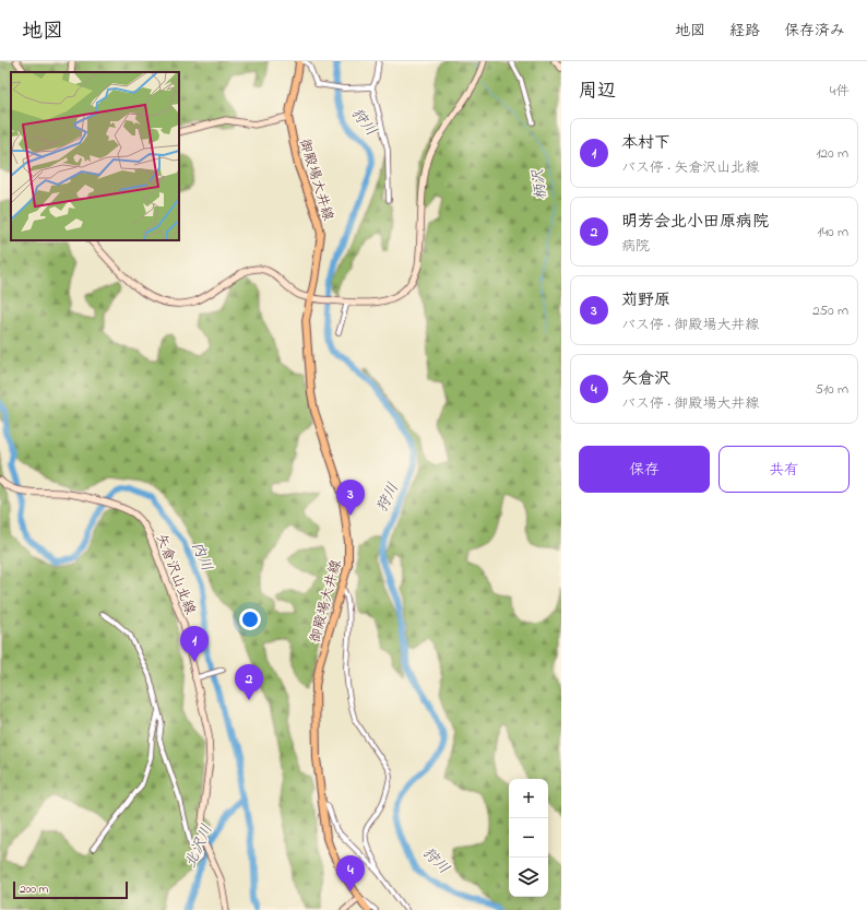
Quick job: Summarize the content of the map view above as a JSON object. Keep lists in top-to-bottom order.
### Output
{
  "streets": {
    "main road": ["御殿場大井線"],
    "street": ["矢倉沢山北線"]
  },
  "water": [
    "狩川",
    "柄沢",
    "内川",
    "北沢川"
  ],
  "scale_bar": "200 m",
  "page": {
    "header": "地図",
    "nav": ["地図", "経路", "保存済み"],
    "heading": ["周辺", "4件"],
    "list": [
      {
        "mark": "1",
        "name": "本村下",
        "note": "バス停 · 矢倉沢山北線",
        "value": "120 m"
      },
      {
        "mark": "2",
        "name": "明芳会北小田原病院",
        "note": "病院",
        "value": "140 m"
      },
      {
        "mark": "3",
        "name": "苅野原",
        "note": "バス停 · 御殿場大井線",
        "value": "250 m"
      },
      {
        "mark": "4",
        "name": "矢倉沢",
        "note": "バス停 · 御殿場大井線",
        "value": "510 m"
      }
    ],
    "buttons": ["保存", "共有"],
    "pins": [
      "3",
      "1",
      "2",
      "4"
    ],
    "map_buttons": ["+", "−"],
    "scale": "200 m"
  }
}
